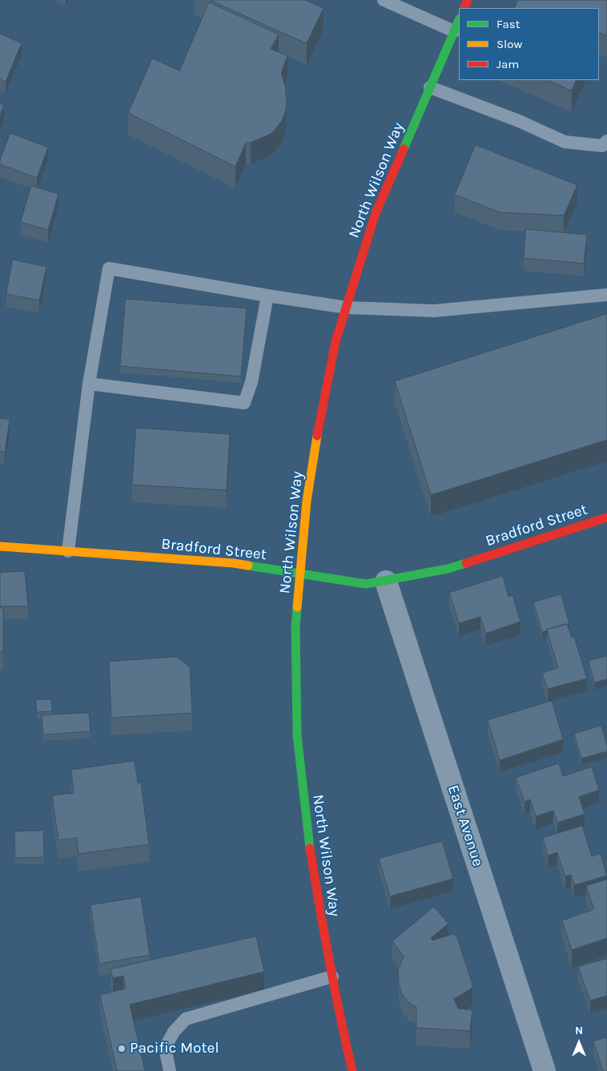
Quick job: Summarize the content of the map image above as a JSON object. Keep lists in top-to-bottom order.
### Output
{
  "streets": {
    "main road": ["North Wilson Way", "Bradford Street"],
    "street": ["East Avenue"]
  },
  "crossings": [
    ["North Wilson Way", "Bradford Street"],
    ["Bradford Street", "East Avenue"]
  ],
  "places": ["Pacific Motel"],
  "legend": ["Fast", "Slow", "Jam"],
  "north": "top"
}
